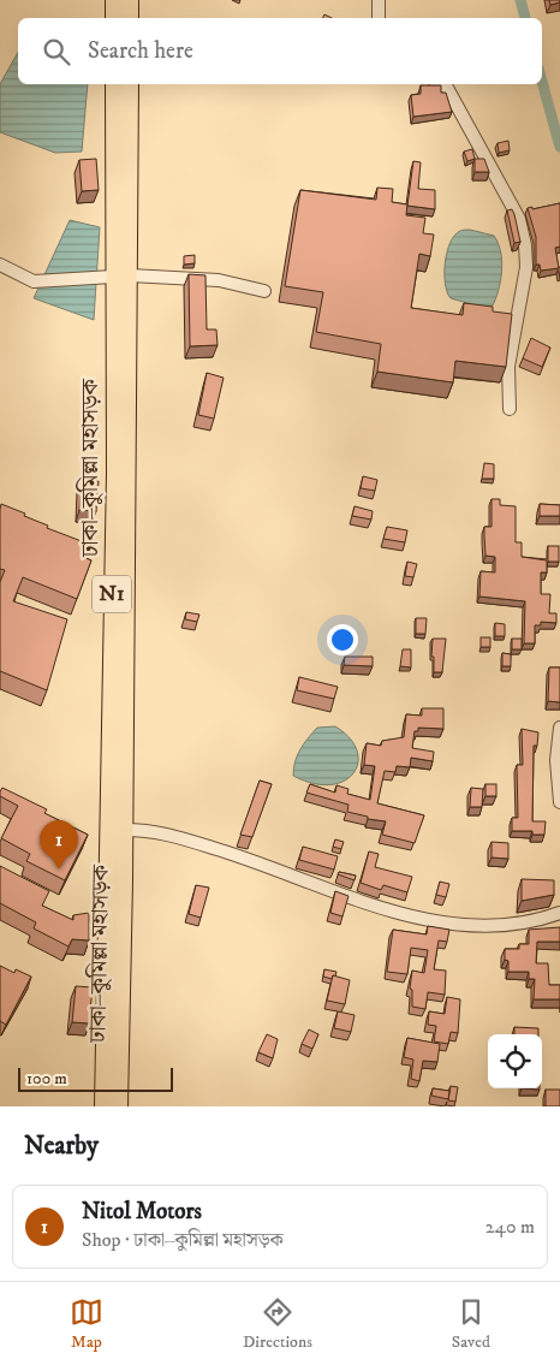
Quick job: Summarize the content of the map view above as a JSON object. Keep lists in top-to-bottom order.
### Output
{
  "streets": {
    "highway": ["ঢাকা–কুমিল্লা মহাসড়ক", "N1"]
  },
  "scale_bar": "100 m",
  "page": {
    "search": "Search here",
    "pins": "1",
    "scale": "100 m",
    "heading": "Nearby",
    "list": [
      {
        "mark": "1",
        "name": "Nitol Motors",
        "note": "Shop · ঢাকা–কুমিল্লা মহাসড়ক",
        "value": "240 m"
      }
    ],
    "nav": ["Map", "Directions", "Saved"]
  }
}
